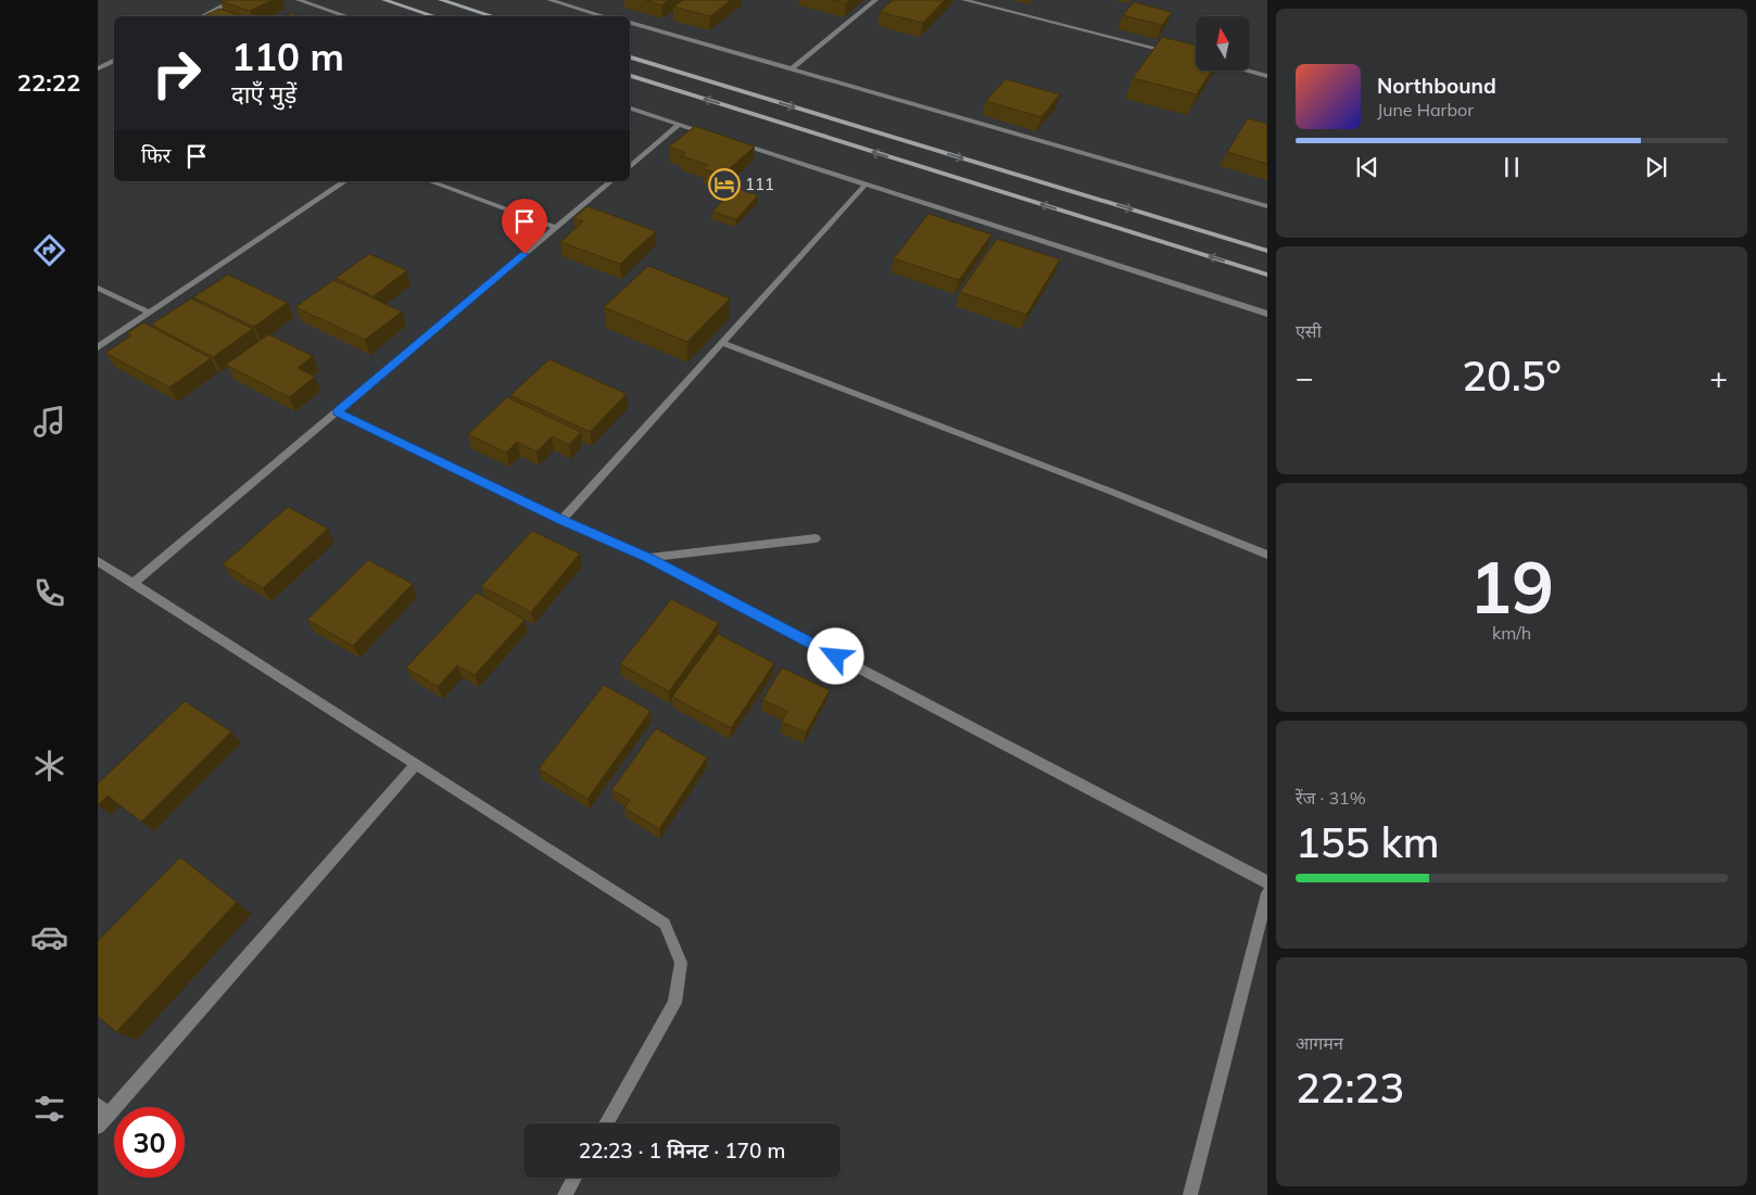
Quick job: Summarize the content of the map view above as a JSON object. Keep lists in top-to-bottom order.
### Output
{
  "places": {
    "hotel": ["111"]
  },
  "north": "top",
  "page": {
    "tabs": "22:22",
    "turn": ["110 m", "दाएँ मुड़ें"],
    "song": ["Northbound", "June Harbor"],
    "then": "फिर",
    "tile": [
      "एसी",
      ["19", "km/h"],
      ["रेंज · 31%", "155 km"],
      ["आगमन", "22:23"]
    ],
    "heat": ["−", "20.5°", "+"],
    "limit": "30",
    "trip": "22:23 · 1 मिनट · 170 m"
  }
}
